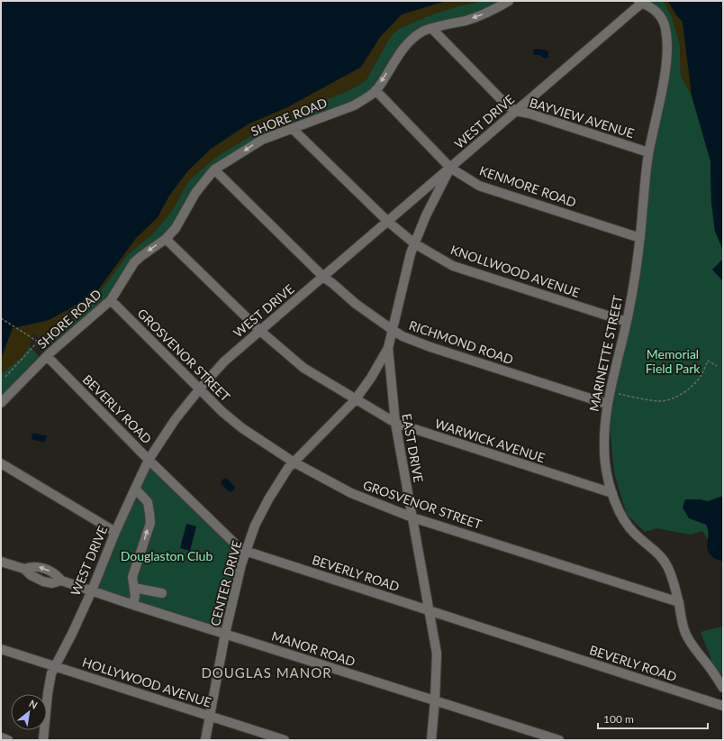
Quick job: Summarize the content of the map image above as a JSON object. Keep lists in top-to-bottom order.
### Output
{
  "streets": {
    "street": [
      "SHORE ROAD",
      "BAYVIEW AVENUE",
      "WEST DRIVE",
      "KENMORE ROAD",
      "KNOLLWOOD AVENUE",
      "RICHMOND ROAD",
      "MARINETTE STREET",
      "GROSVENOR STREET",
      "BEVERLY ROAD",
      "WARWICK AVENUE",
      "EAST DRIVE",
      "CENTER DRIVE",
      "MANOR ROAD",
      "HOLLYWOOD AVENUE"
    ]
  },
  "crossings": [
    ["SHORE ROAD", "BAYVIEW AVENUE"],
    ["SHORE ROAD", "KENMORE ROAD"],
    ["SHORE ROAD", "KNOLLWOOD AVENUE"],
    ["SHORE ROAD", "RICHMOND ROAD"],
    ["SHORE ROAD", "GROSVENOR STREET"],
    ["SHORE ROAD", "BEVERLY ROAD"],
    ["SHORE ROAD", "WARWICK AVENUE"],
    ["BAYVIEW AVENUE", "WEST DRIVE"],
    ["BAYVIEW AVENUE", "MARINETTE STREET"],
    ["WEST DRIVE", "KENMORE ROAD"],
    ["WEST DRIVE", "KNOLLWOOD AVENUE"],
    ["WEST DRIVE", "RICHMOND ROAD"],
    ["WEST DRIVE", "MARINETTE STREET"],
    ["WEST DRIVE", "GROSVENOR STREET"],
    ["WEST DRIVE", "BEVERLY ROAD"],
    ["WEST DRIVE", "WARWICK AVENUE"],
    ["WEST DRIVE", "EAST DRIVE"],
    ["WEST DRIVE", "MANOR ROAD"],
    ["WEST DRIVE", "HOLLYWOOD AVENUE"],
    ["KENMORE ROAD", "MARINETTE STREET"],
    ["KENMORE ROAD", "EAST DRIVE"],
    ["KNOLLWOOD AVENUE", "MARINETTE STREET"],
    ["KNOLLWOOD AVENUE", "EAST DRIVE"],
    ["RICHMOND ROAD", "MARINETTE STREET"],
    ["RICHMOND ROAD", "EAST DRIVE"],
    ["MARINETTE STREET", "GROSVENOR STREET"],
    ["MARINETTE STREET", "WARWICK AVENUE"],
    ["GROSVENOR STREET", "EAST DRIVE"],
    ["GROSVENOR STREET", "CENTER DRIVE"],
    ["BEVERLY ROAD", "EAST DRIVE"],
    ["BEVERLY ROAD", "CENTER DRIVE"],
    ["WARWICK AVENUE", "EAST DRIVE"],
    ["WARWICK AVENUE", "CENTER DRIVE"],
    ["EAST DRIVE", "CENTER DRIVE"],
    ["EAST DRIVE", "MANOR ROAD"],
    ["CENTER DRIVE", "MANOR ROAD"],
    ["CENTER DRIVE", "HOLLYWOOD AVENUE"]
  ],
  "one_way": ["SHORE ROAD"],
  "districts": ["DOUGLAS MANOR"],
  "parks": ["Memorial Field Park", "Douglaston Club"],
  "scale_bar": "100 m",
  "north": "top right"
}
